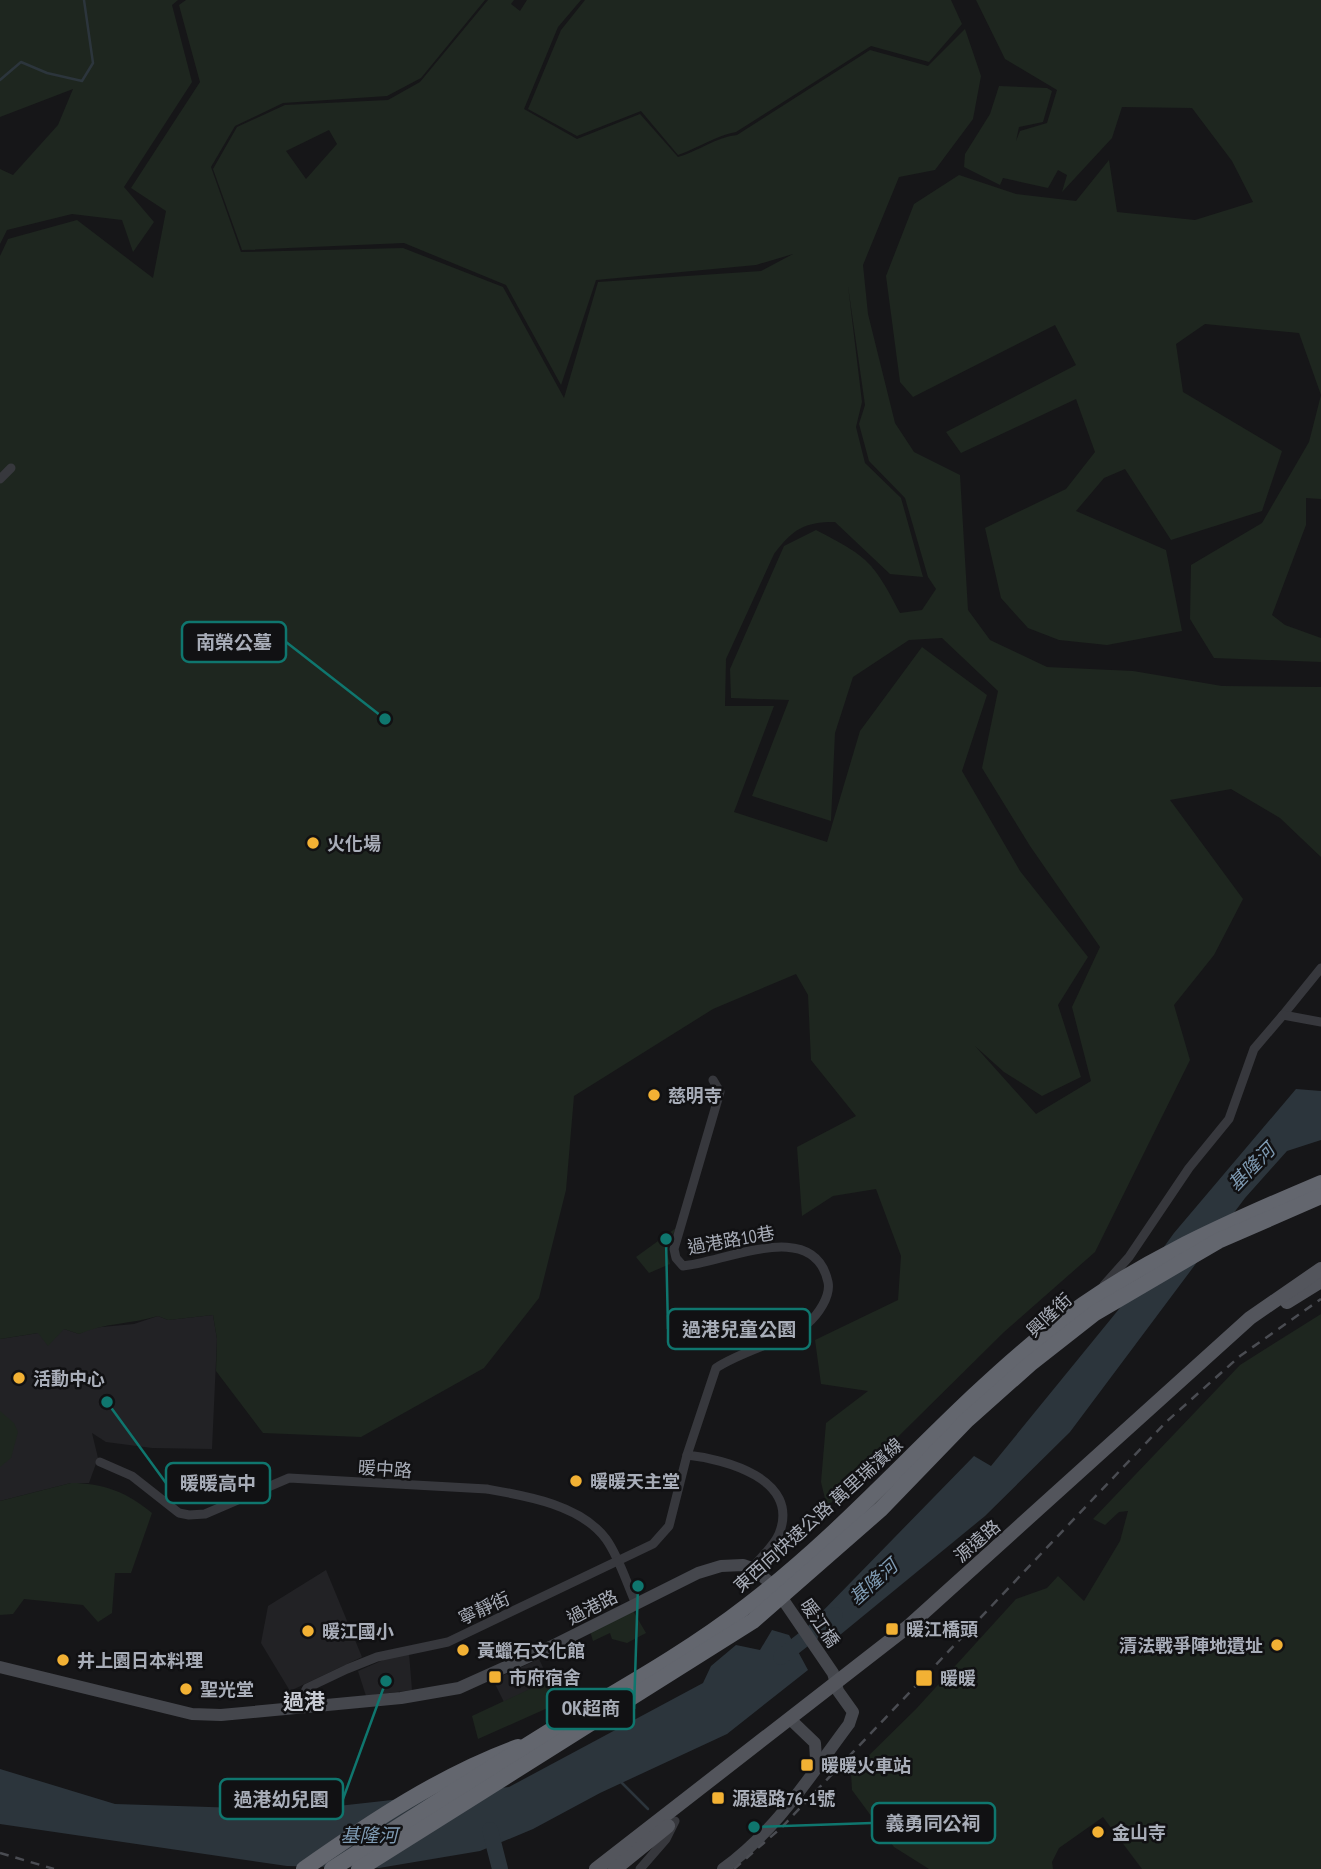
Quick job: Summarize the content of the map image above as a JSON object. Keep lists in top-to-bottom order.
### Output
{
  "streets": {
    "highway": ["東西向快速公路 萬里瑞濱線"],
    "main road": ["源遠路"],
    "street": [
      "過港路10巷",
      "興隆街",
      "暖中路",
      "過港路",
      "寧靜街",
      "暖江橋"
    ]
  },
  "crossings": [
    ["過港路10巷", "寧靜街"],
    ["興隆街", "暖江橋"],
    ["暖中路", "過港路"],
    ["暖中路", "寧靜街"],
    ["源遠路", "暖江橋"],
    ["過港路", "寧靜街"]
  ],
  "districts": ["過港"],
  "water": ["基隆河"],
  "places": {
    "other": [
      "南榮公墓",
      "火化場",
      "慈明寺",
      "過港兒童公園",
      "活動中心",
      "暖暖高中",
      "暖暖天主堂",
      "OK超商",
      "暖江國小",
      "清法戰爭陣地遺址",
      "黃蠟石文化館",
      "井上園日本料理",
      "過港幼兒園",
      "聖光堂",
      "義勇同公祠",
      "金山寺"
    ],
    "transit": [
      "暖江橋頭",
      "市府宿舍",
      "暖暖",
      "暖暖火車站",
      "源遠路76-1號"
    ]
  }
}
